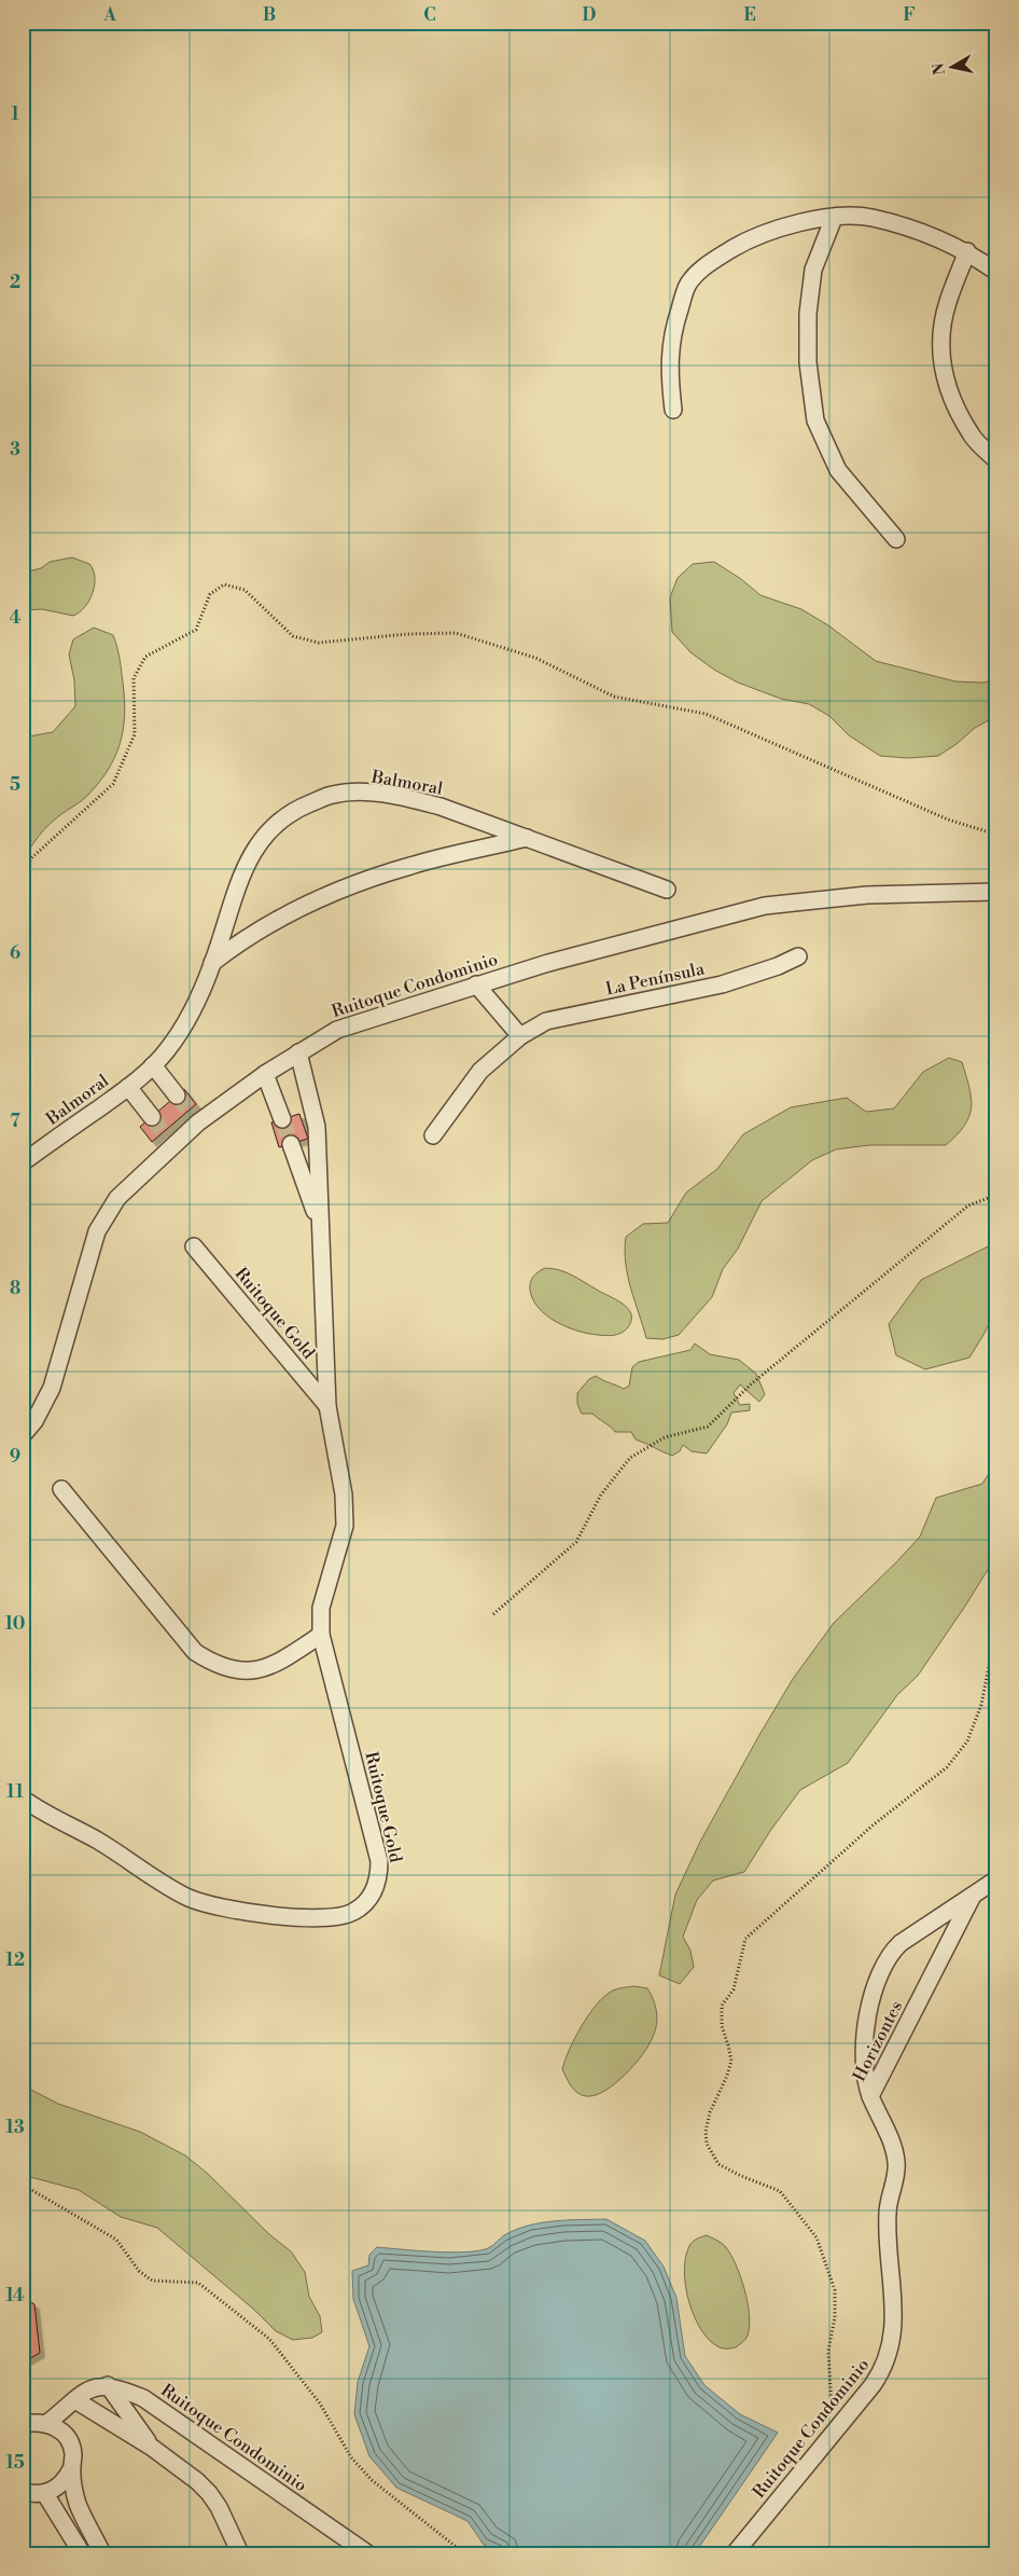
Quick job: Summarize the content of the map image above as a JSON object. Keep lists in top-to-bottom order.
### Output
{
  "streets": {
    "street": [
      "Balmoral",
      "La Península",
      "Ruitoque Condominio",
      "Ruitoque Gold",
      "Horizontes"
    ]
  },
  "crossings": [
    ["Ruitoque Condominio", "Ruitoque Gold"],
    ["Ruitoque Condominio", "Horizontes"]
  ],
  "north": "left",
  "grid": {
    "columns": [
      "A",
      "B",
      "C",
      "D",
      "E",
      "F"
    ],
    "rows": [
      "1",
      "2",
      "3",
      "4",
      "5",
      "6",
      "7",
      "8",
      "9",
      "10",
      "11",
      "12",
      "13",
      "14",
      "15"
    ]
  }
}
